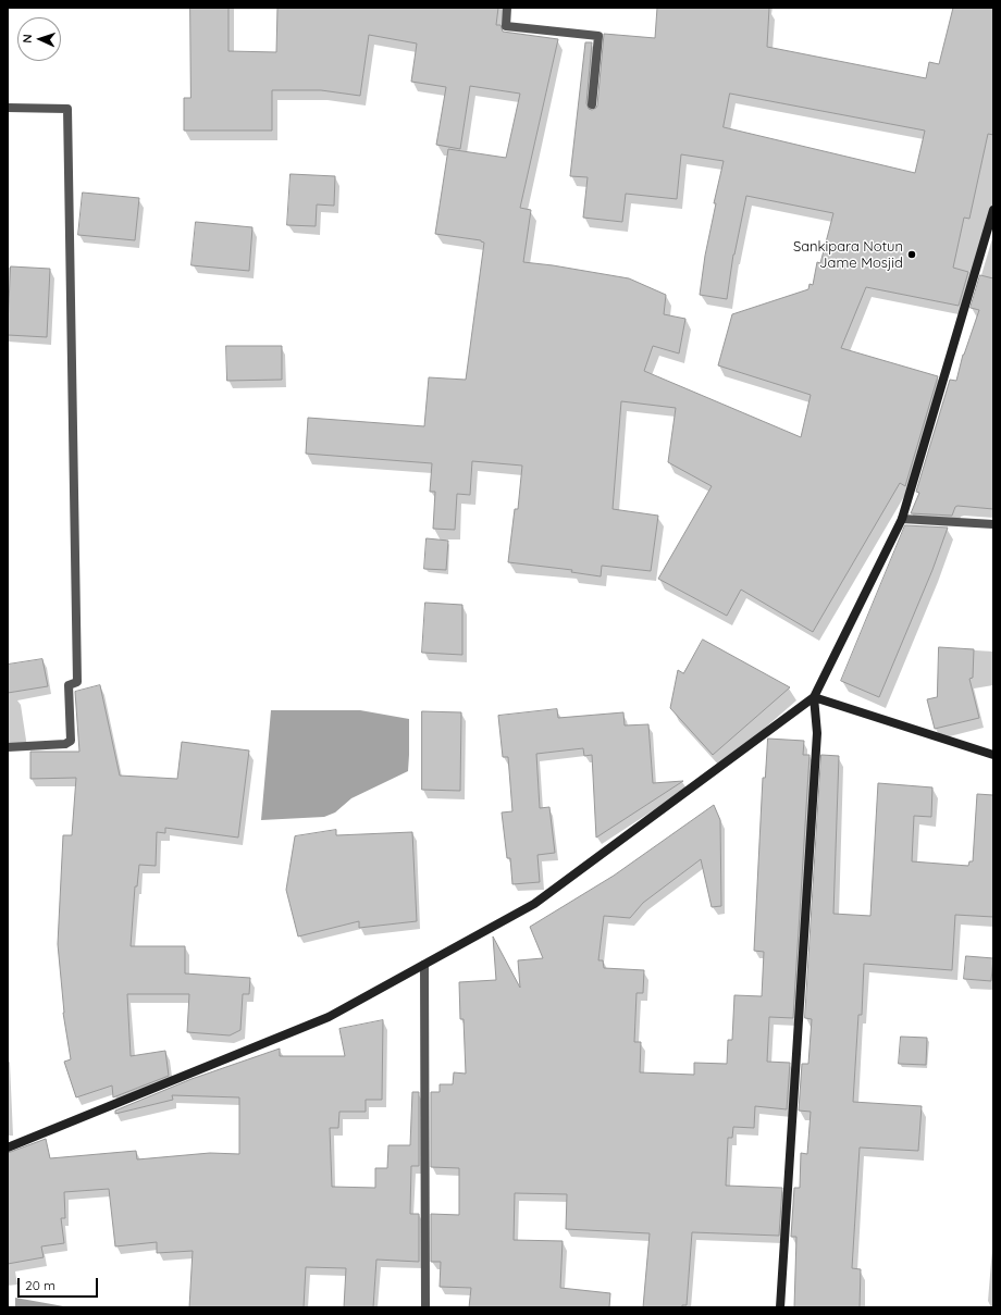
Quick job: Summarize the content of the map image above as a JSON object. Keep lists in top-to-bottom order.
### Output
{
  "places": ["Sankipara Notun Jame Mosjid"],
  "scale_bar": "20 m",
  "north": "left"
}
